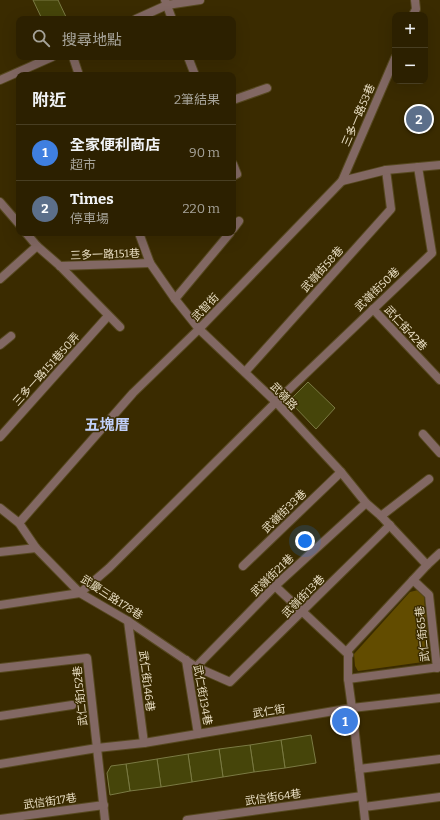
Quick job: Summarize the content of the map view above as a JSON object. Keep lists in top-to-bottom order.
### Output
{
  "streets": {
    "street": [
      "三多一路53巷",
      "三多一路151巷",
      "武嶺街58巷",
      "武嶺街50巷",
      "武智街",
      "武仁街42巷",
      "三多一路151巷50弄",
      "武嶺路",
      "武嶺街33巷",
      "武嶺街21巷",
      "武嶺街13巷",
      "武慶三路178巷",
      "武仁街65巷",
      "武仁街146巷",
      "武仁街134巷",
      "武仁街152巷",
      "武仁街",
      "武信街64巷",
      "武信街17巷"
    ]
  },
  "crossings": [
    ["三多一路53巷", "武智街"],
    ["三多一路151巷", "三多一路151巷50弄"],
    ["三多一路151巷", "武嶺路"],
    ["武嶺街58巷", "武嶺路"],
    ["武嶺街50巷", "武仁街42巷"],
    ["武嶺街50巷", "武嶺路"],
    ["武嶺街50巷", "武慶三路178巷"],
    ["武智街", "武嶺路"],
    ["武智街", "武慶三路178巷"],
    ["武嶺路", "武嶺街33巷"],
    ["武嶺路", "武嶺街21巷"],
    ["武嶺路", "武嶺街13巷"],
    ["武嶺街21巷", "武慶三路178巷"],
    ["武嶺街13巷", "武慶三路178巷"],
    ["武慶三路178巷", "武仁街146巷"],
    ["武慶三路178巷", "武仁街134巷"],
    ["武仁街146巷", "武仁街"],
    ["武仁街134巷", "武仁街"],
    ["武仁街152巷", "武仁街"]
  ],
  "districts": ["五塊厝"],
  "page": {
    "map_buttons": ["+", "−"],
    "search": "搜尋地點",
    "heading": ["附近", "2筆結果"],
    "pins": ["2", "1"],
    "list": [
      {
        "mark": "1",
        "name": "全家便利商店",
        "note": "超市",
        "value": "90 m"
      },
      {
        "mark": "2",
        "name": "Times",
        "note": "停車場",
        "value": "220 m"
      }
    ]
  }
}
